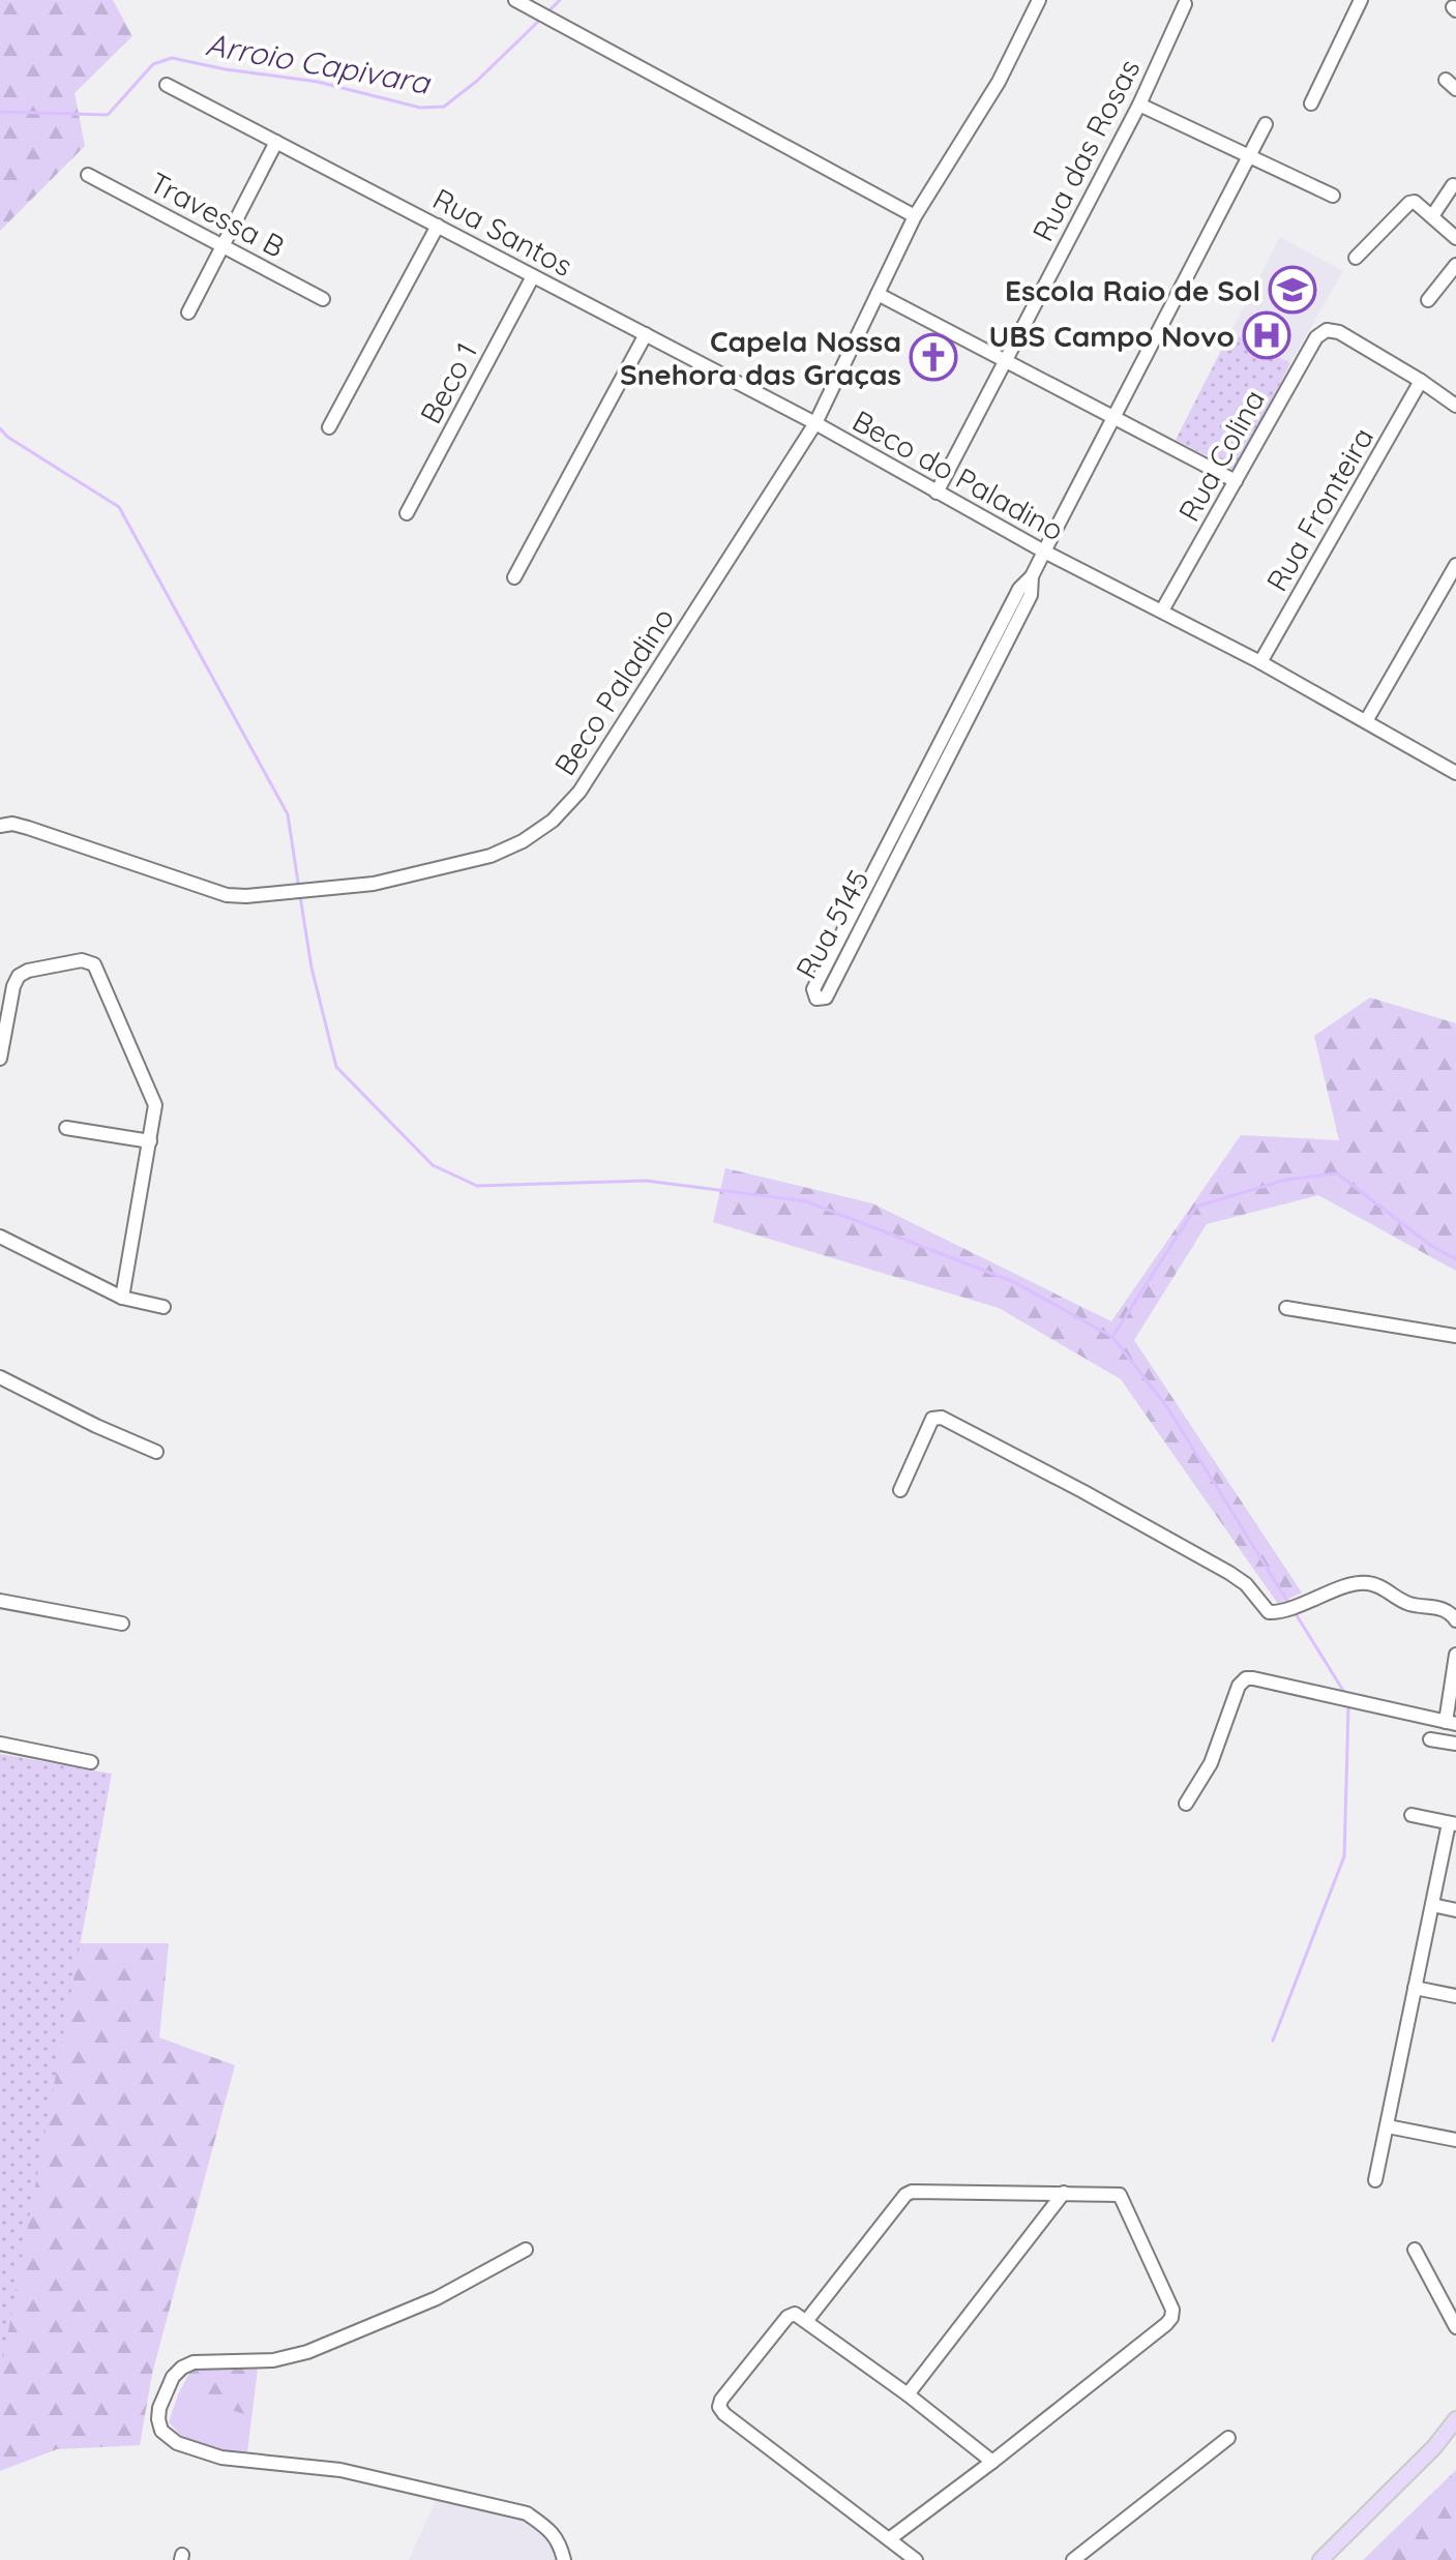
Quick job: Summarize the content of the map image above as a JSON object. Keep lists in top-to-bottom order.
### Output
{
  "streets": {
    "street": [
      "Rua das Rosas",
      "Travessa B",
      "Rua Santos",
      "Beco 1",
      "Rua Colina",
      "Beco do Paladino",
      "Rua Fronteira",
      "Beco Paladino",
      "Rua 5145"
    ]
  },
  "crossings": [
    ["Rua das Rosas", "Beco do Paladino"],
    ["Rua Santos", "Beco 1"],
    ["Rua Santos", "Beco do Paladino"],
    ["Rua Santos", "Beco Paladino"],
    ["Rua Colina", "Beco do Paladino"],
    ["Rua Colina", "Rua Fronteira"],
    ["Beco do Paladino", "Rua Fronteira"],
    ["Beco do Paladino", "Beco Paladino"],
    ["Beco do Paladino", "Rua 5145"]
  ],
  "water": ["Arroio Capivara"],
  "places": {
    "school or university": ["Escola Raio de Sol"],
    "hospital": ["UBS Campo Novo"],
    "church": ["Capela Nossa Snehora das Graças"]
  }
}
